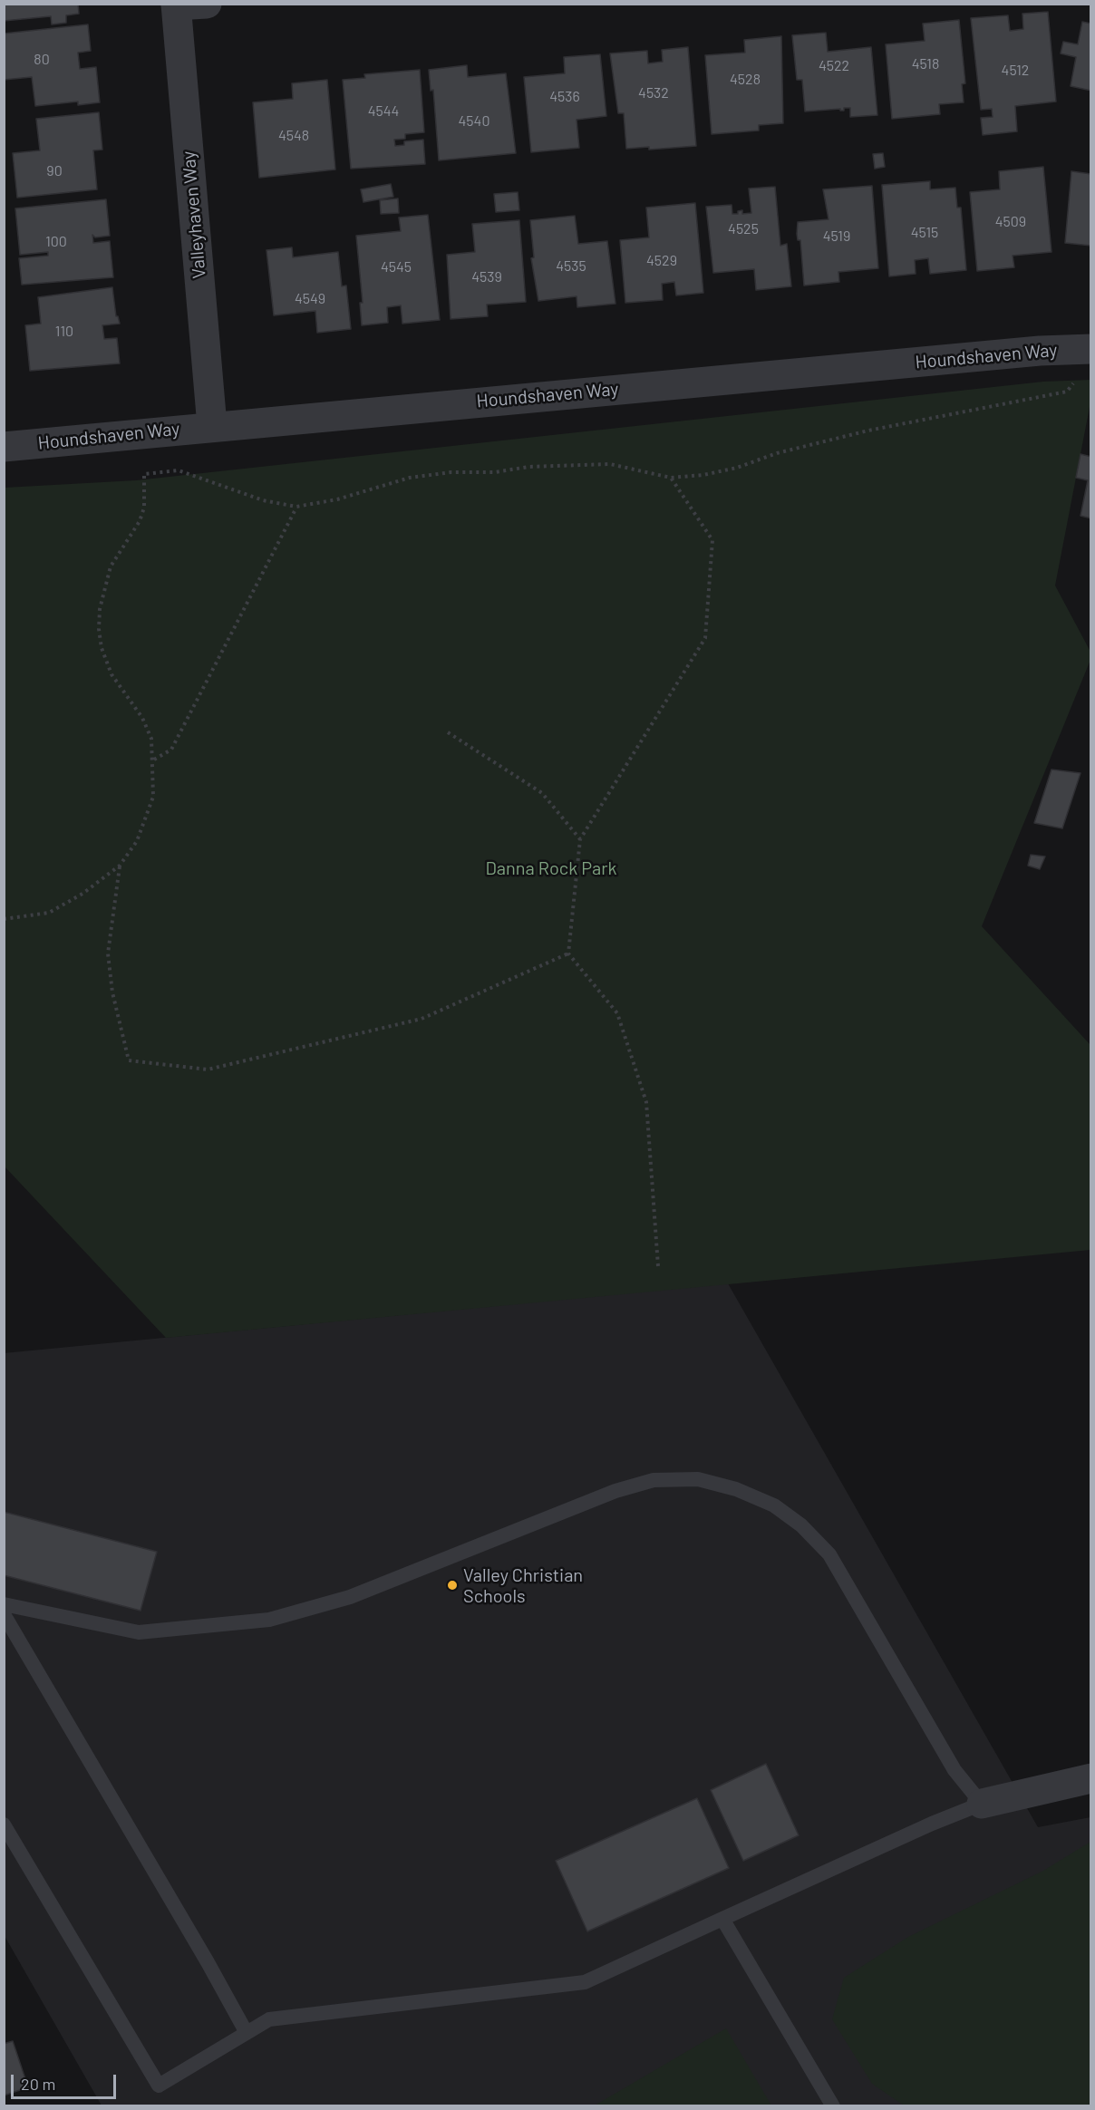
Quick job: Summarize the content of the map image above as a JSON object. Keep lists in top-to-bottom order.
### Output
{
  "streets": {
    "street": ["Valleyhaven Way", "Houndshaven Way"]
  },
  "crossings": [
    ["Valleyhaven Way", "Houndshaven Way"]
  ],
  "parks": ["Danna Rock Park"],
  "places": ["Valley Christian Schools"],
  "house_numbers": [
    "80",
    "4518",
    "4522",
    "4512",
    "4528",
    "4532",
    "4536",
    "4544",
    "4540",
    "4548",
    "90",
    "4509",
    "4525",
    "4515",
    "4519",
    "100",
    "4529",
    "4535",
    "4545",
    "4539",
    "4549",
    "110"
  ],
  "scale_bar": "20 m"
}
